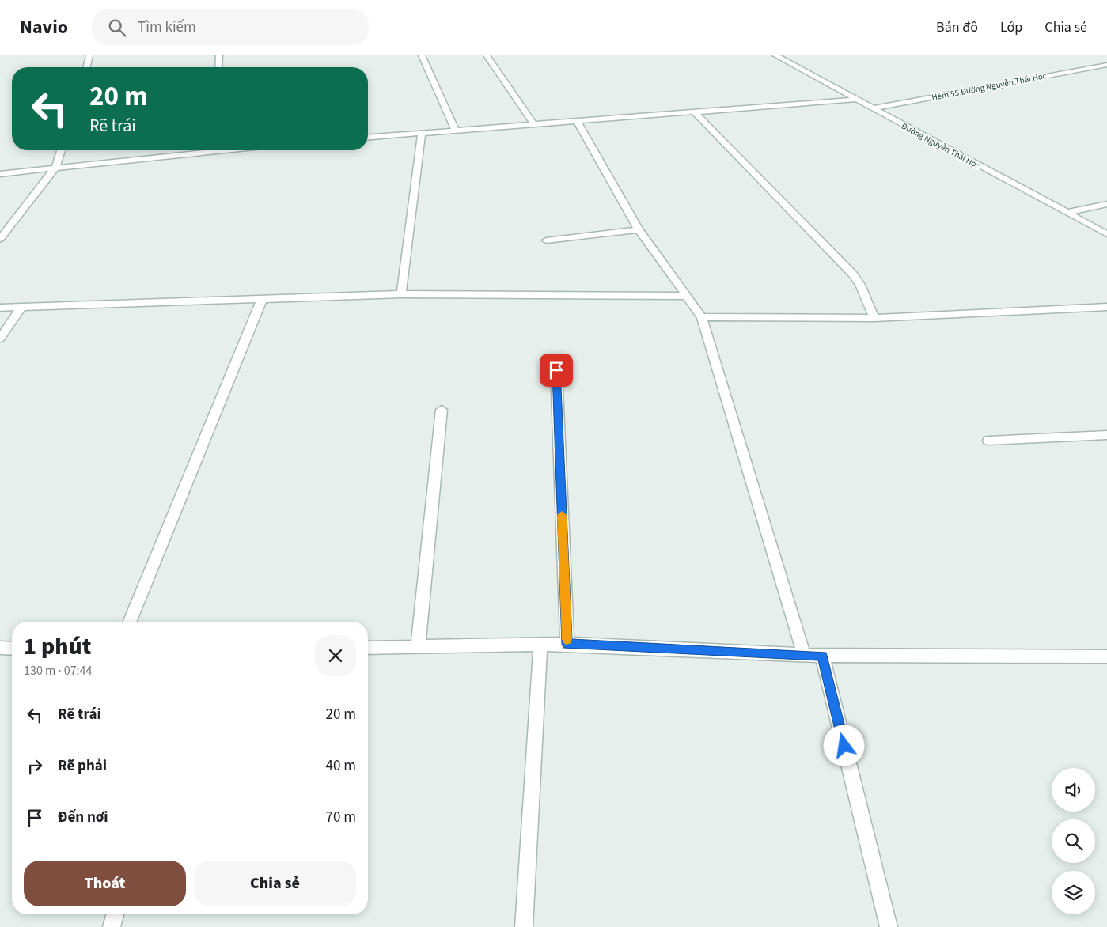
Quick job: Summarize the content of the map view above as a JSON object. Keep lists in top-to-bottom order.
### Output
{
  "streets": {
    "street": ["Hẻm 55 Đường Nguyễn Thái Học", "Đường Nguyễn Thái Học"]
  },
  "crossings": [
    ["Hẻm 55 Đường Nguyễn Thái Học", "Đường Nguyễn Thái Học"]
  ],
  "page": {
    "header": "Navio",
    "search": "Tìm kiếm",
    "nav": ["Bản đồ", "Lớp", "Chia sẻ"],
    "turn": ["20 m", "Rẽ trái"],
    "heading": ["1 phút", "130 m · 07:44"],
    "list": [
      {
        "name": "Rẽ trái",
        "value": "20 m"
      },
      {
        "name": "Rẽ phải",
        "value": "40 m"
      },
      {
        "name": "Đến nơi",
        "value": "70 m"
      }
    ],
    "buttons": ["Thoát", "Chia sẻ"]
  }
}
